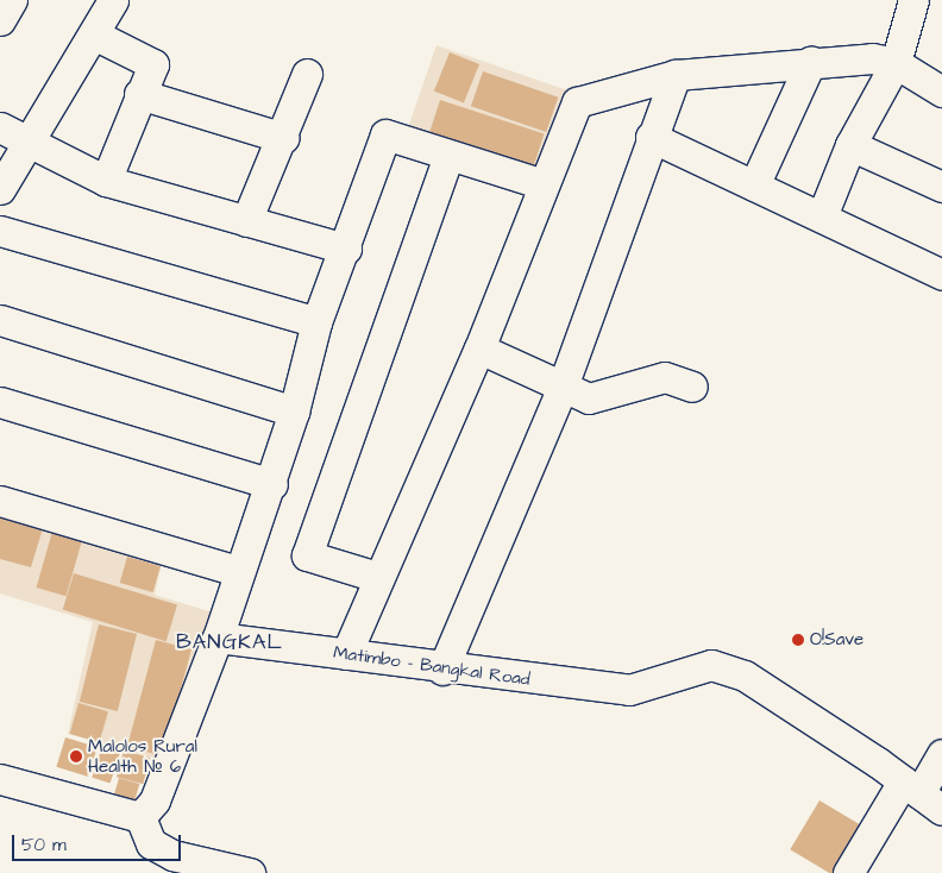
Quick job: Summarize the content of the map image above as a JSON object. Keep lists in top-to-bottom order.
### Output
{
  "streets": {
    "street": ["Matimbo - Bangkal Road"]
  },
  "districts": ["BANGKAL"],
  "places": ["O!Save", "Malolos Rural Health № 6"],
  "scale_bar": "50 m"
}
